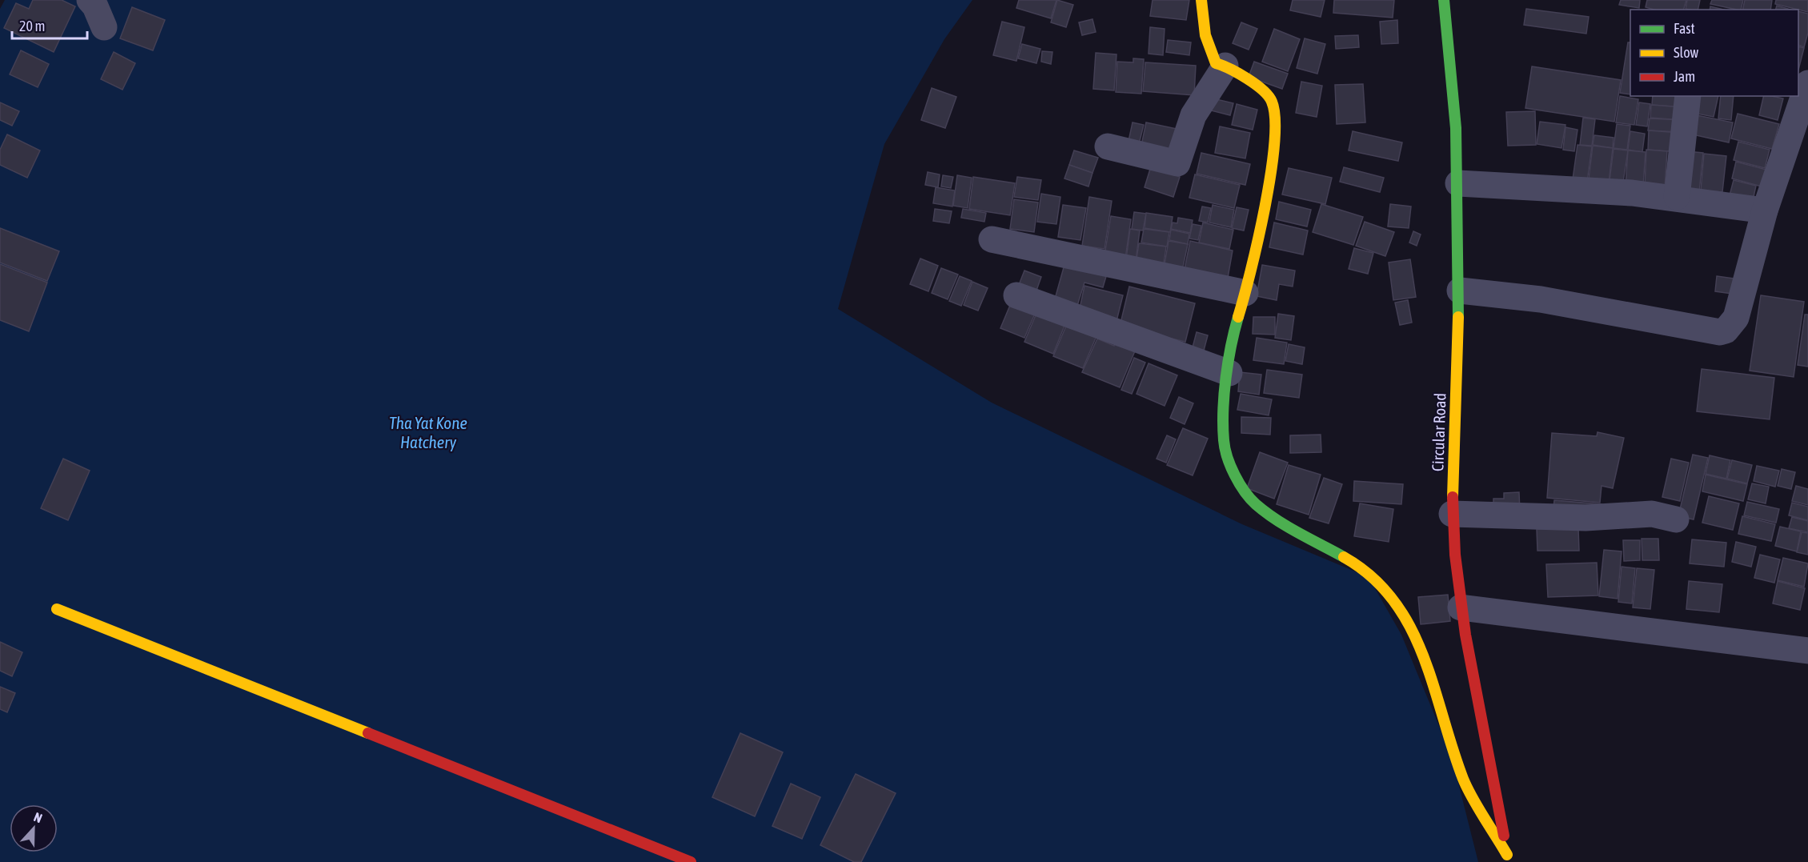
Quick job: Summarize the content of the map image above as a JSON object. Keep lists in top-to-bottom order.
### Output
{
  "streets": {
    "street": ["Circular Road"]
  },
  "water": ["Tha Yat Kone Hatchery"],
  "legend": ["Fast", "Slow", "Jam"],
  "scale_bar": "20 m",
  "north": "top"
}
